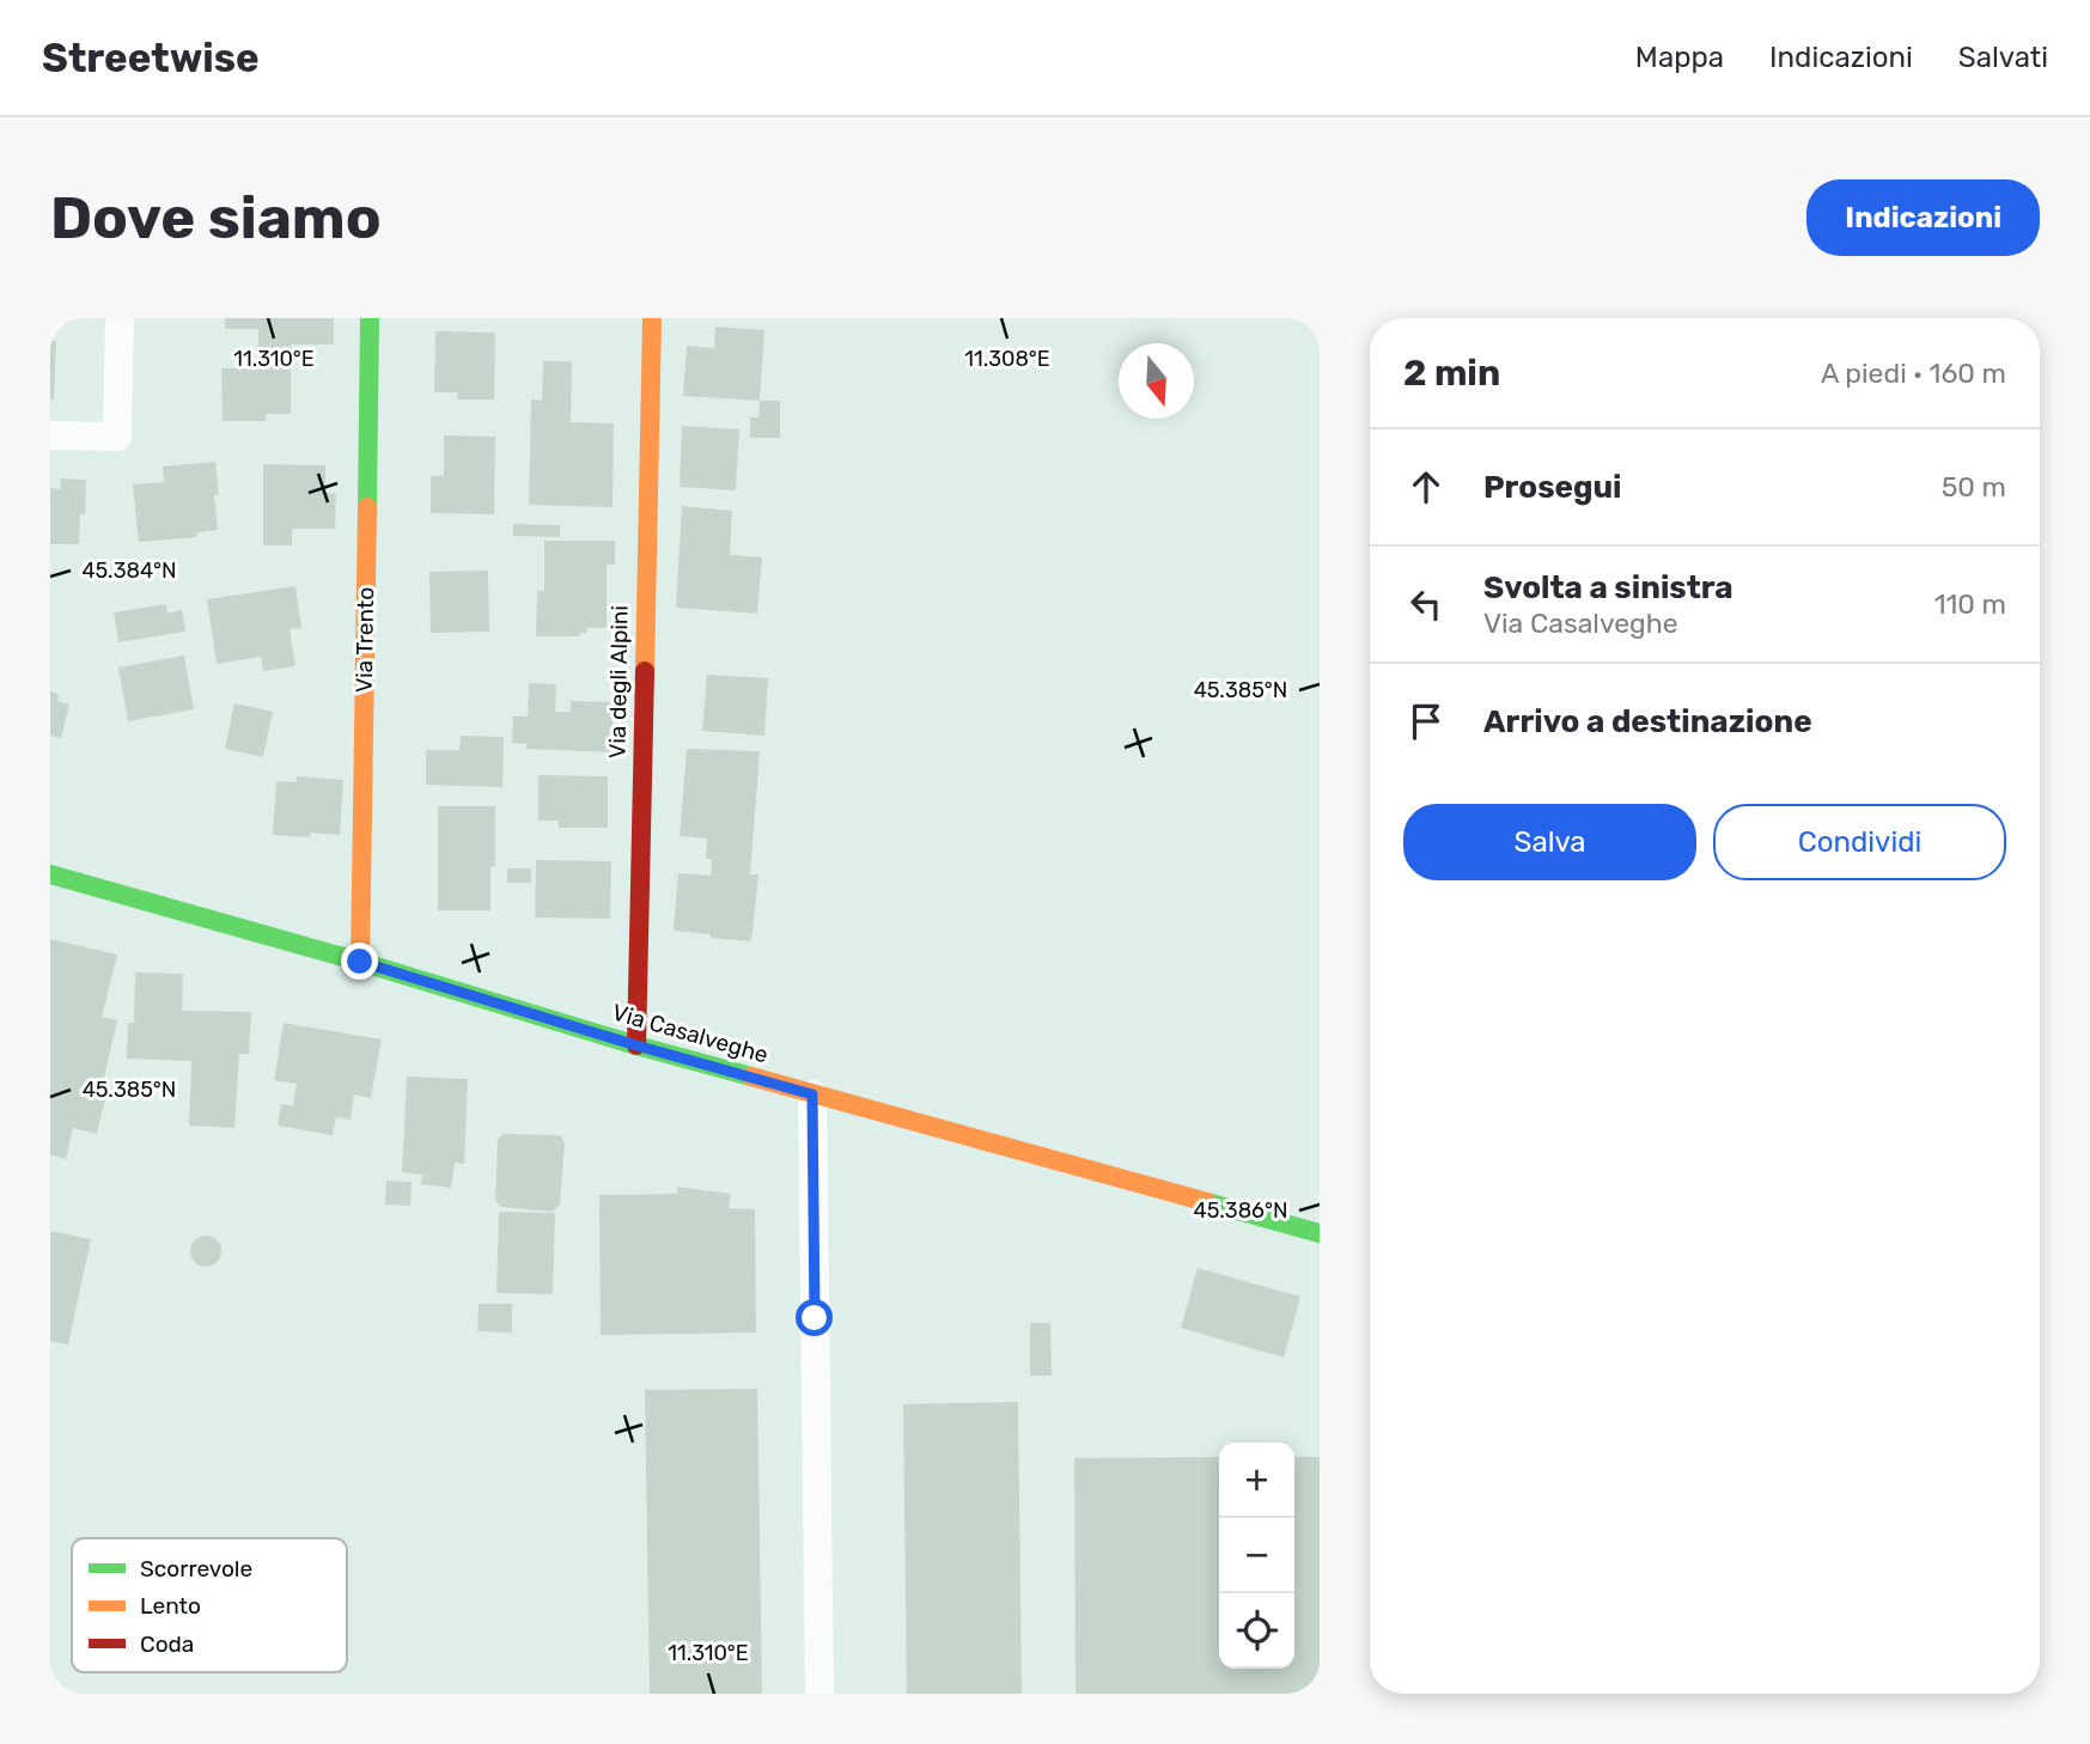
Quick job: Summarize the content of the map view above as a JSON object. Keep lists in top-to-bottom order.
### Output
{
  "streets": {
    "street": ["Via Trento", "Via degli Alpini", "Via Casalveghe"]
  },
  "crossings": [
    ["Via Trento", "Via Casalveghe"],
    ["Via degli Alpini", "Via Casalveghe"]
  ],
  "legend": ["Scorrevole", "Lento", "Coda"],
  "north": "bottom",
  "page": {
    "header": "Streetwise",
    "nav": ["Mappa", "Indicazioni", "Salvati"],
    "buttons": [
      "Indicazioni",
      ["Salva", "Condividi"]
    ],
    "title": "Dove siamo",
    "heading": ["2 min", "A piedi · 160 m"],
    "list": [
      ["Prosegui", "50 m"],
      ["Svolta a sinistra", "Via Casalveghe", "110 m"],
      "Arrivo a destinazione"
    ],
    "map_buttons": ["+", "−"]
  },
  "coordinates": [
    "11.310°E",
    "11.308°E",
    "45.384°N",
    "45.385°N",
    "45.386°N"
  ]
}
